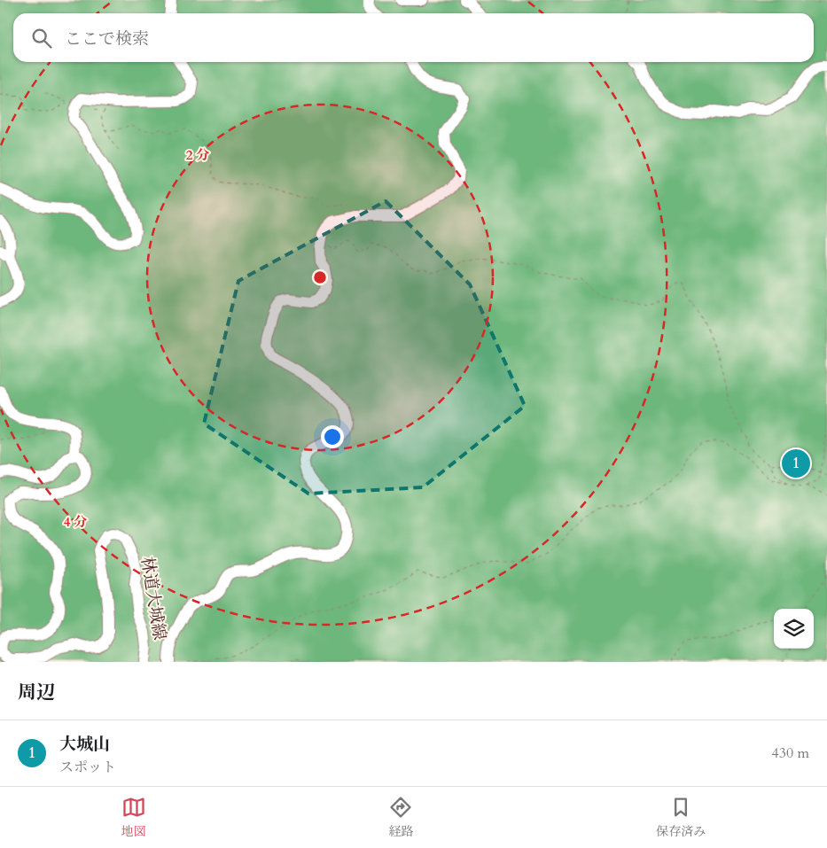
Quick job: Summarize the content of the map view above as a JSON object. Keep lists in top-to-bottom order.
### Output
{
  "streets": {
    "street": ["林道大城線"]
  },
  "page": {
    "search": "ここで検索",
    "pins": "1",
    "heading": "周辺",
    "list": [
      {
        "mark": "1",
        "name": "大城山",
        "note": "スポット",
        "value": "430 m"
      }
    ],
    "nav": ["地図", "経路", "保存済み"]
  },
  "rings": ["2 分", "4 分"]
}
